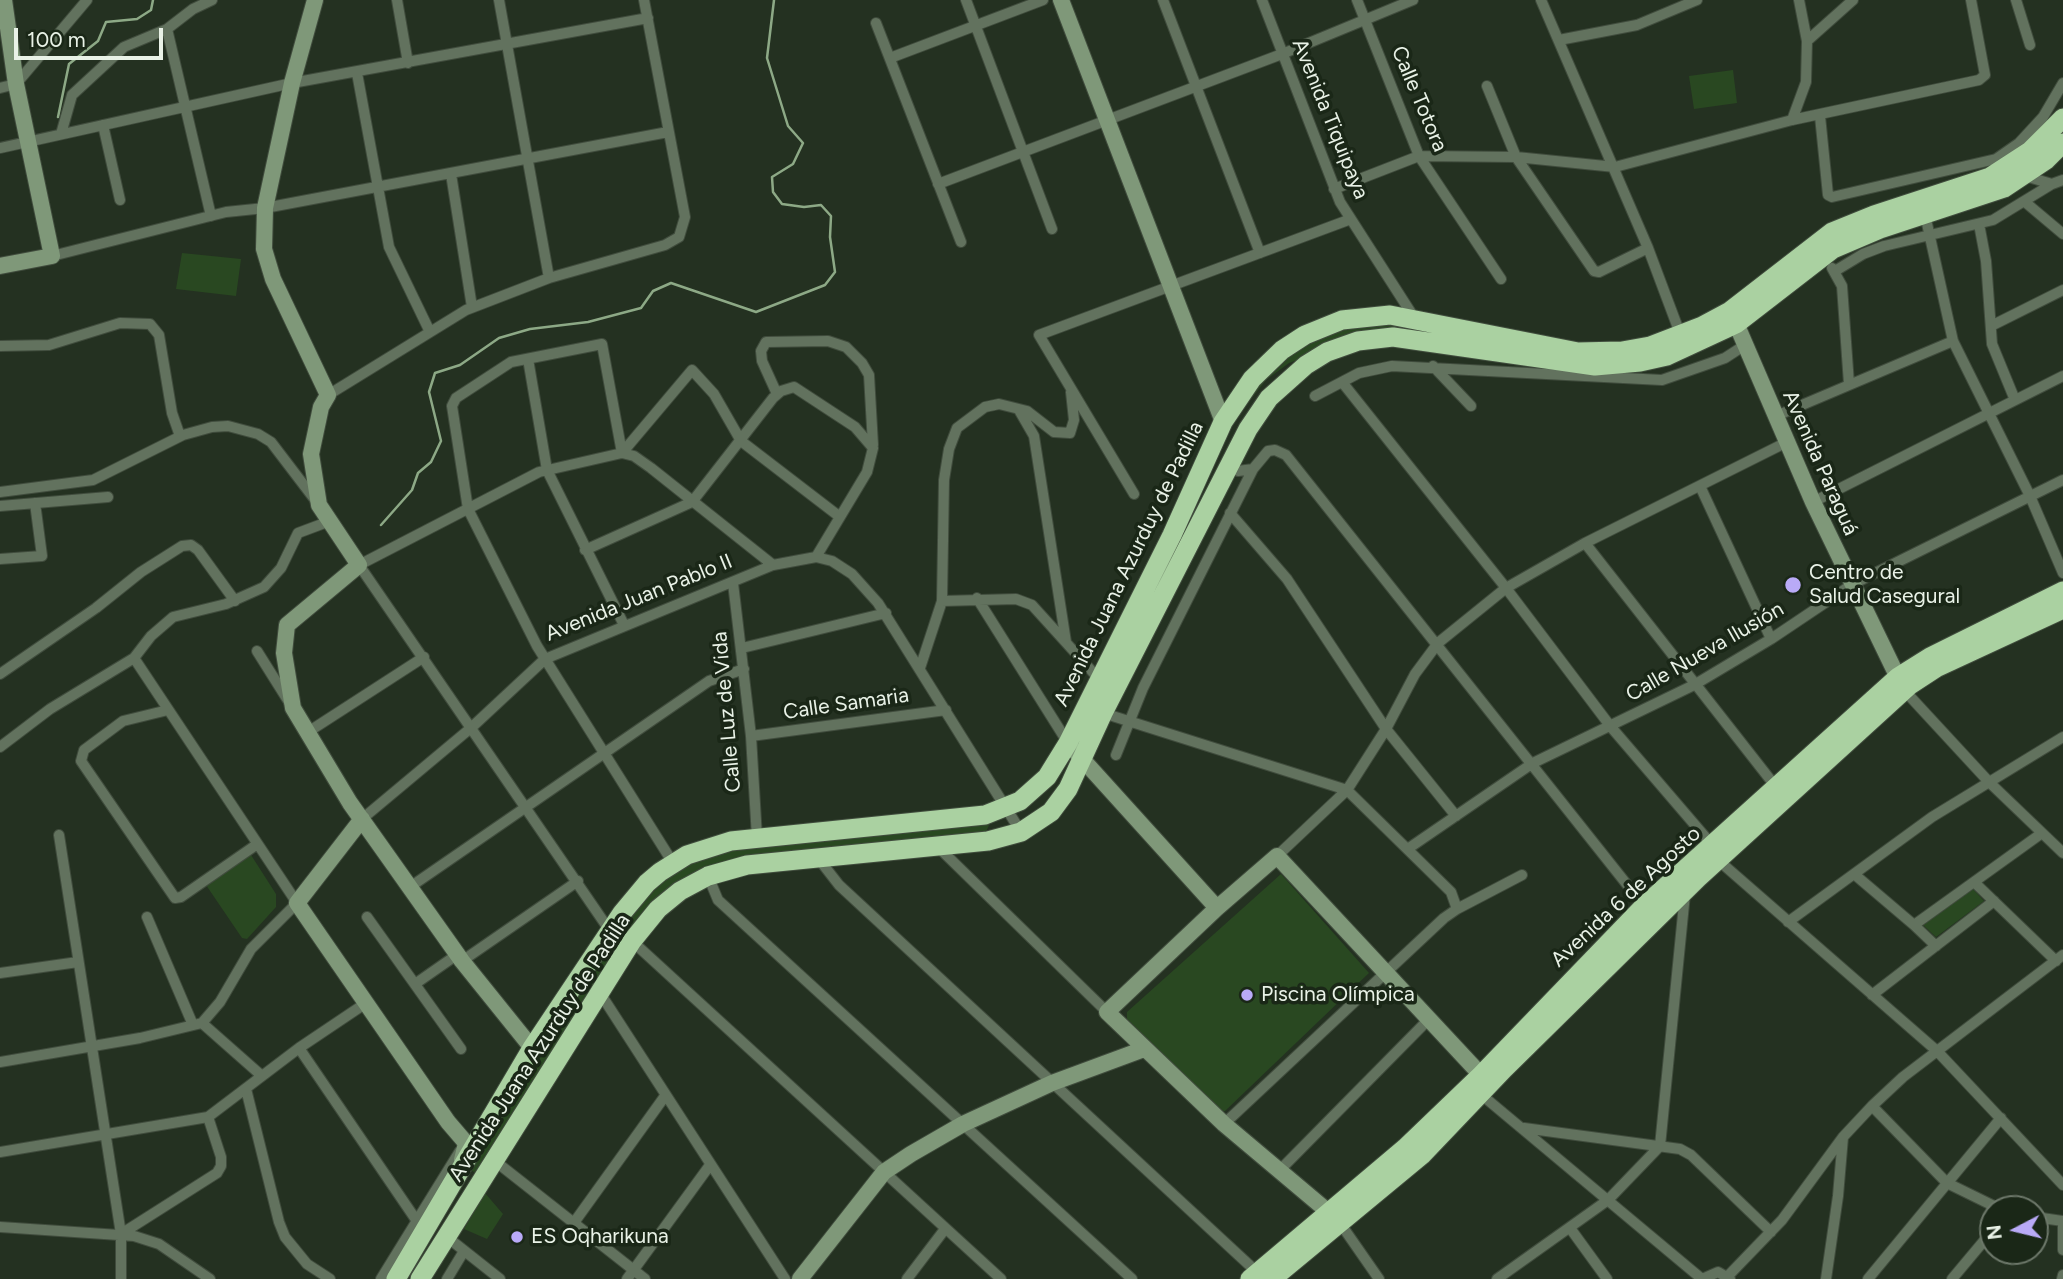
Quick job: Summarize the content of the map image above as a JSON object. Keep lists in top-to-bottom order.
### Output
{
  "streets": {
    "highway": ["Avenida Juana Azurduy de Padilla", "Avenida 6 de Agosto"],
    "street": [
      "Calle Totora",
      "Avenida Tiquipaya",
      "Avenida Paraguá",
      "Avenida Juan Pablo II",
      "Calle Nueva Ilusión",
      "Calle Samaria",
      "Calle Luz de Vida"
    ]
  },
  "crossings": [
    ["Avenida Tiquipaya", "Avenida Juana Azurduy de Padilla"],
    ["Avenida Paraguá", "Avenida Juana Azurduy de Padilla"],
    ["Avenida Paraguá", "Calle Nueva Ilusión"],
    ["Avenida Paraguá", "Avenida 6 de Agosto"],
    ["Avenida Juana Azurduy de Padilla", "Calle Luz de Vida"],
    ["Avenida Juan Pablo II", "Calle Luz de Vida"],
    ["Calle Samaria", "Calle Luz de Vida"]
  ],
  "places": ["Centro de Salud Casegural", "Piscina Olímpica", "ES Oqharikuna"],
  "scale_bar": "100 m",
  "north": "left"
}
